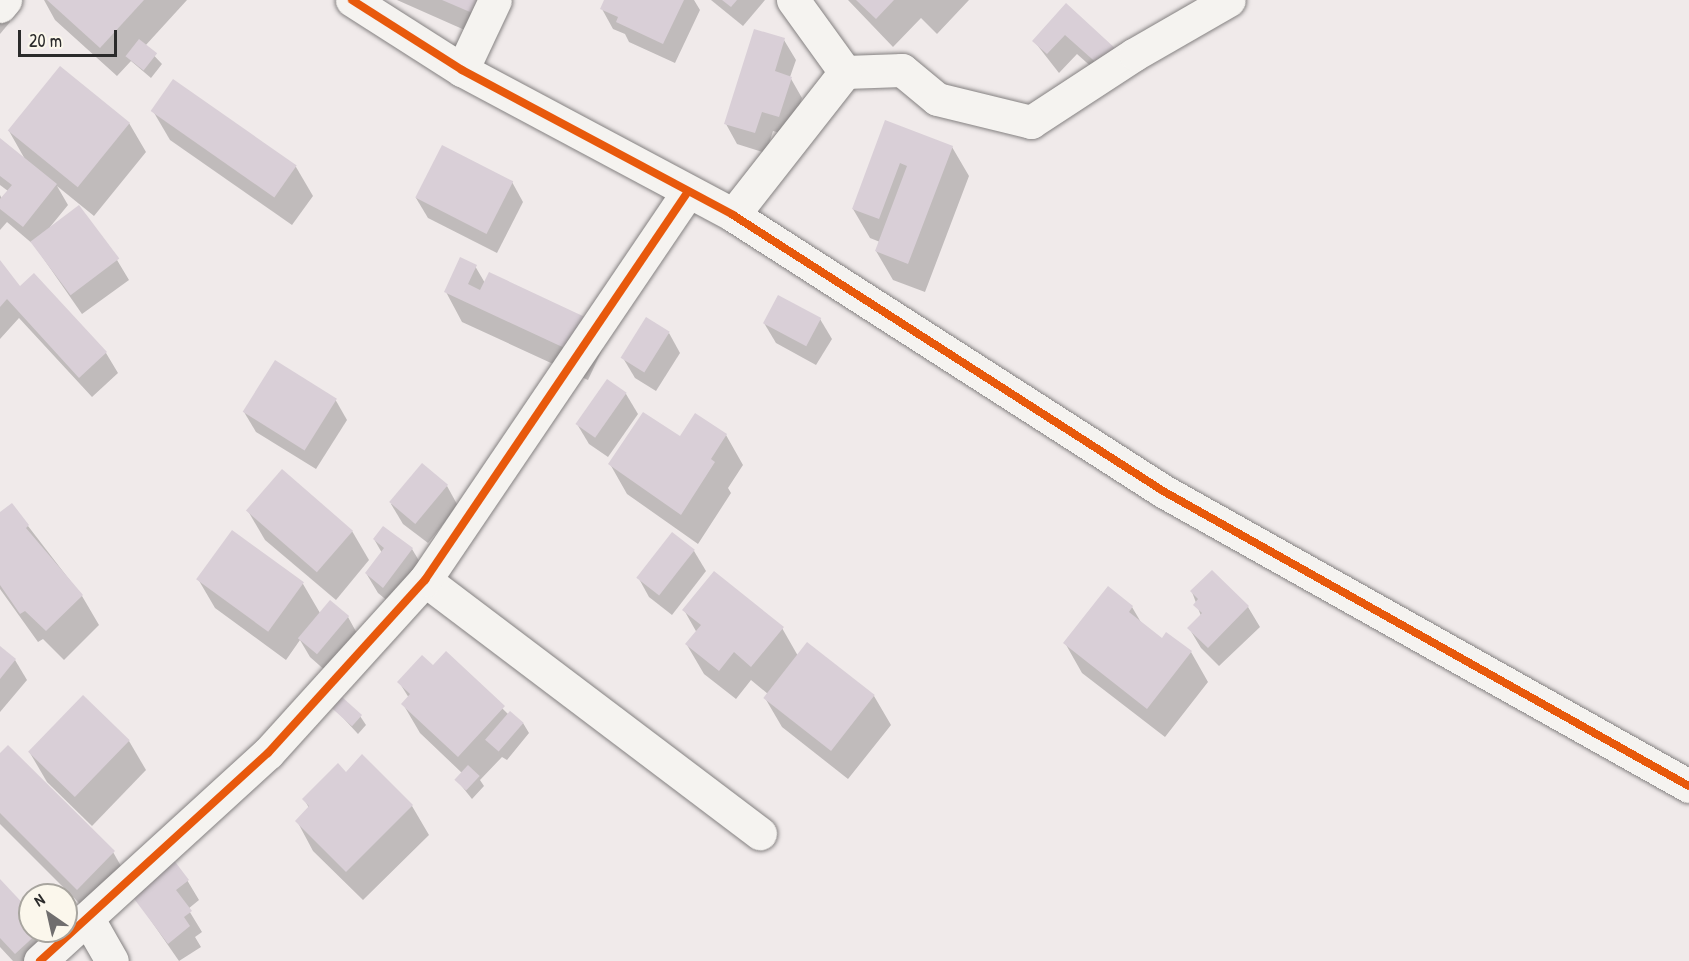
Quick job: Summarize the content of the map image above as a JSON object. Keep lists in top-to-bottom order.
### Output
{
  "scale_bar": "20 m",
  "north": "top left"
}
